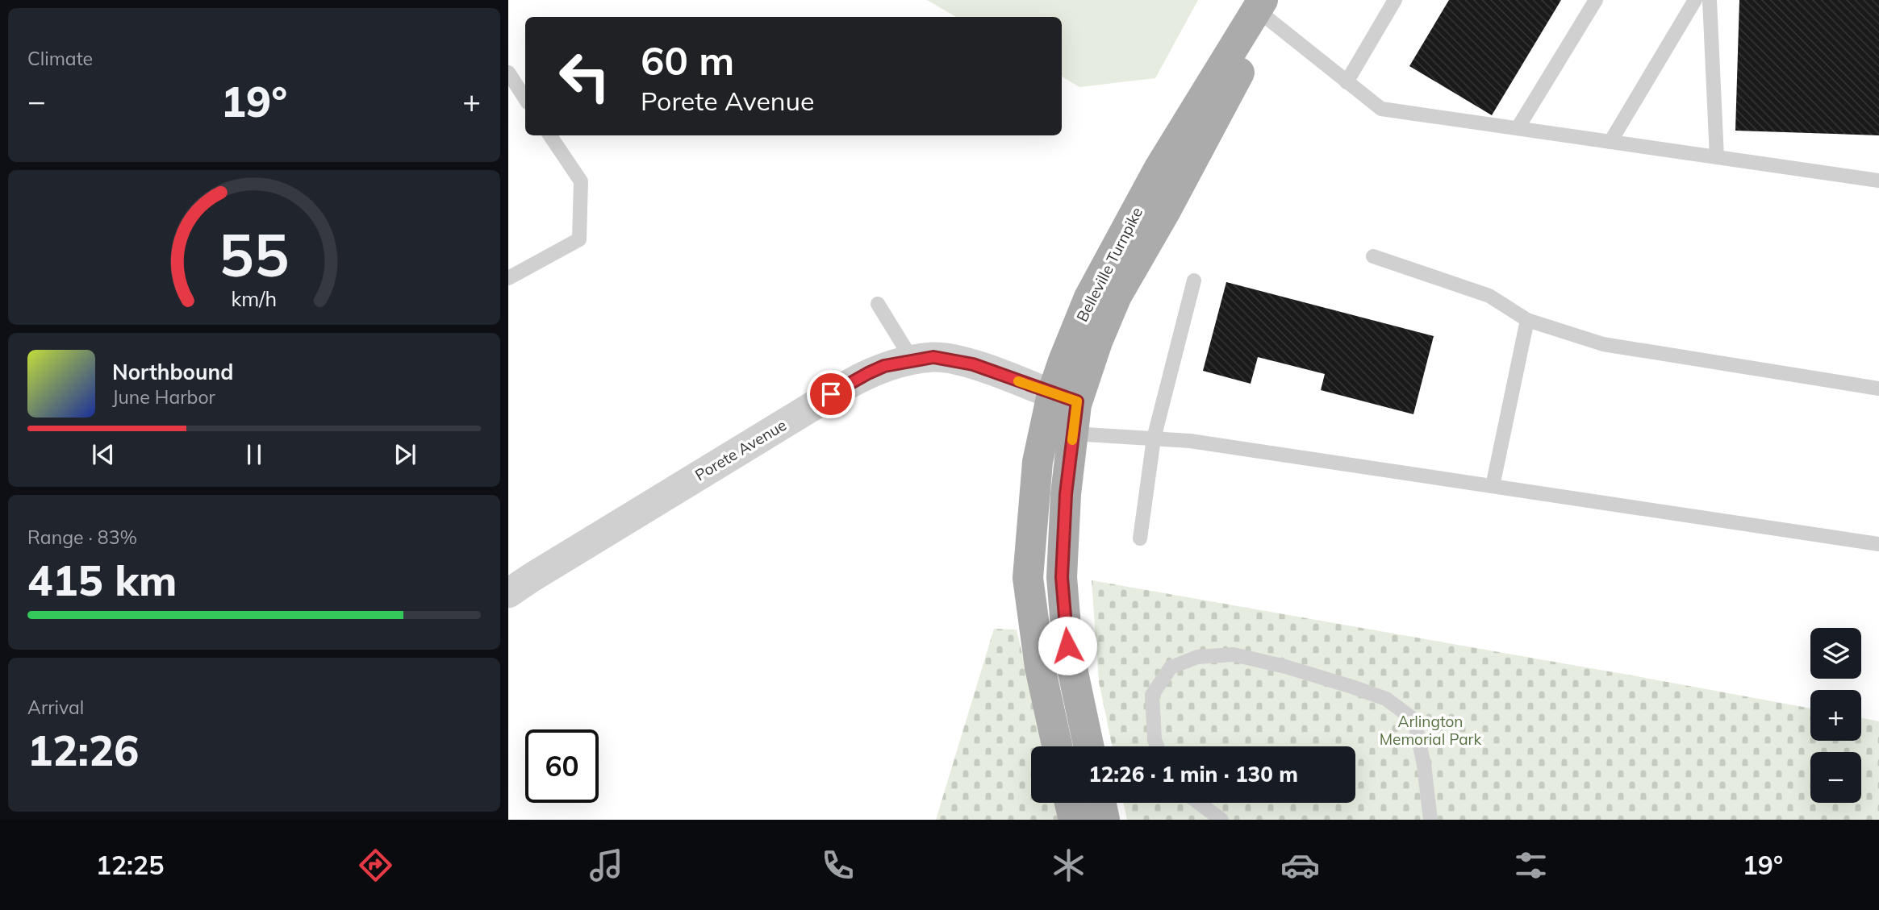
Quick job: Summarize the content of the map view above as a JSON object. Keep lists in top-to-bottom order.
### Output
{
  "streets": {
    "main road": ["Belleville Turnpike"],
    "street": ["Porete Avenue"]
  },
  "crossings": [
    ["Belleville Turnpike", "Porete Avenue"]
  ],
  "parks": ["Arlington Memorial Park"],
  "page": {
    "tile": [
      "Climate",
      ["Range · 83%", "415 km"],
      ["Arrival", "12:26"]
    ],
    "turn": ["60 m", "Porete Avenue"],
    "heat": ["−", "19°", "+"],
    "song": ["Northbound", "June Harbor"],
    "map_buttons": ["+", "−"],
    "limit": "60",
    "trip": "12:26 · 1 min · 130 m",
    "tabs": ["12:25", "19°"],
    "gauge": ["55", "km/h"]
  }
}
